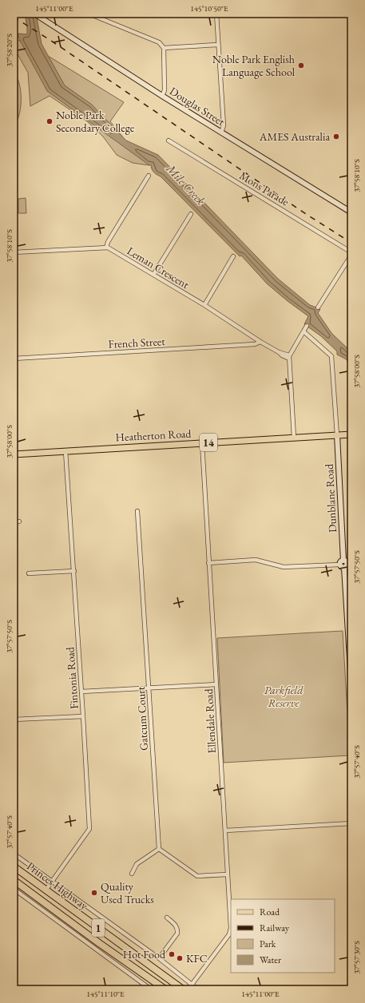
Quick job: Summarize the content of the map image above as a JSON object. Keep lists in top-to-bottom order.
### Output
{
  "streets": {
    "highway": ["Princes Highway", "1"],
    "main road": [
      "Douglas Street",
      "Heatherton Road",
      "14",
      "Dunblane Road"
    ],
    "street": [
      "Mons Parade",
      "Leman Crescent",
      "French Street",
      "Fintonia Road",
      "Gatcum Court",
      "Ellendale Road"
    ]
  },
  "crossings": [
    ["Leman Crescent", "French Street"],
    ["Heatherton Road", "Dunblane Road"],
    ["Heatherton Road", "Fintonia Road"],
    ["Heatherton Road", "Ellendale Road"],
    ["Fintonia Road", "Princes Highway"],
    ["Ellendale Road", "Princes Highway"]
  ],
  "water": ["Mile Creek"],
  "parks": ["Parkfield Reserve"],
  "places": [
    "Noble Park English Language School",
    "Noble Park Secondary College",
    "AMES Australia",
    "Quality Used Trucks",
    "Hot Food",
    "KFC"
  ],
  "legend": [
    "Road",
    "Railway",
    "Park",
    "Water"
  ],
  "coordinates": [
    "145°11'00\"E",
    "145°10'50\"E",
    "37°58'20\"S",
    "37°58'10\"S",
    "37°58'00\"S",
    "37°57'50\"S",
    "37°57'40\"S",
    "37°57'30\"S",
    "145°11'10\"E"
  ]
}
